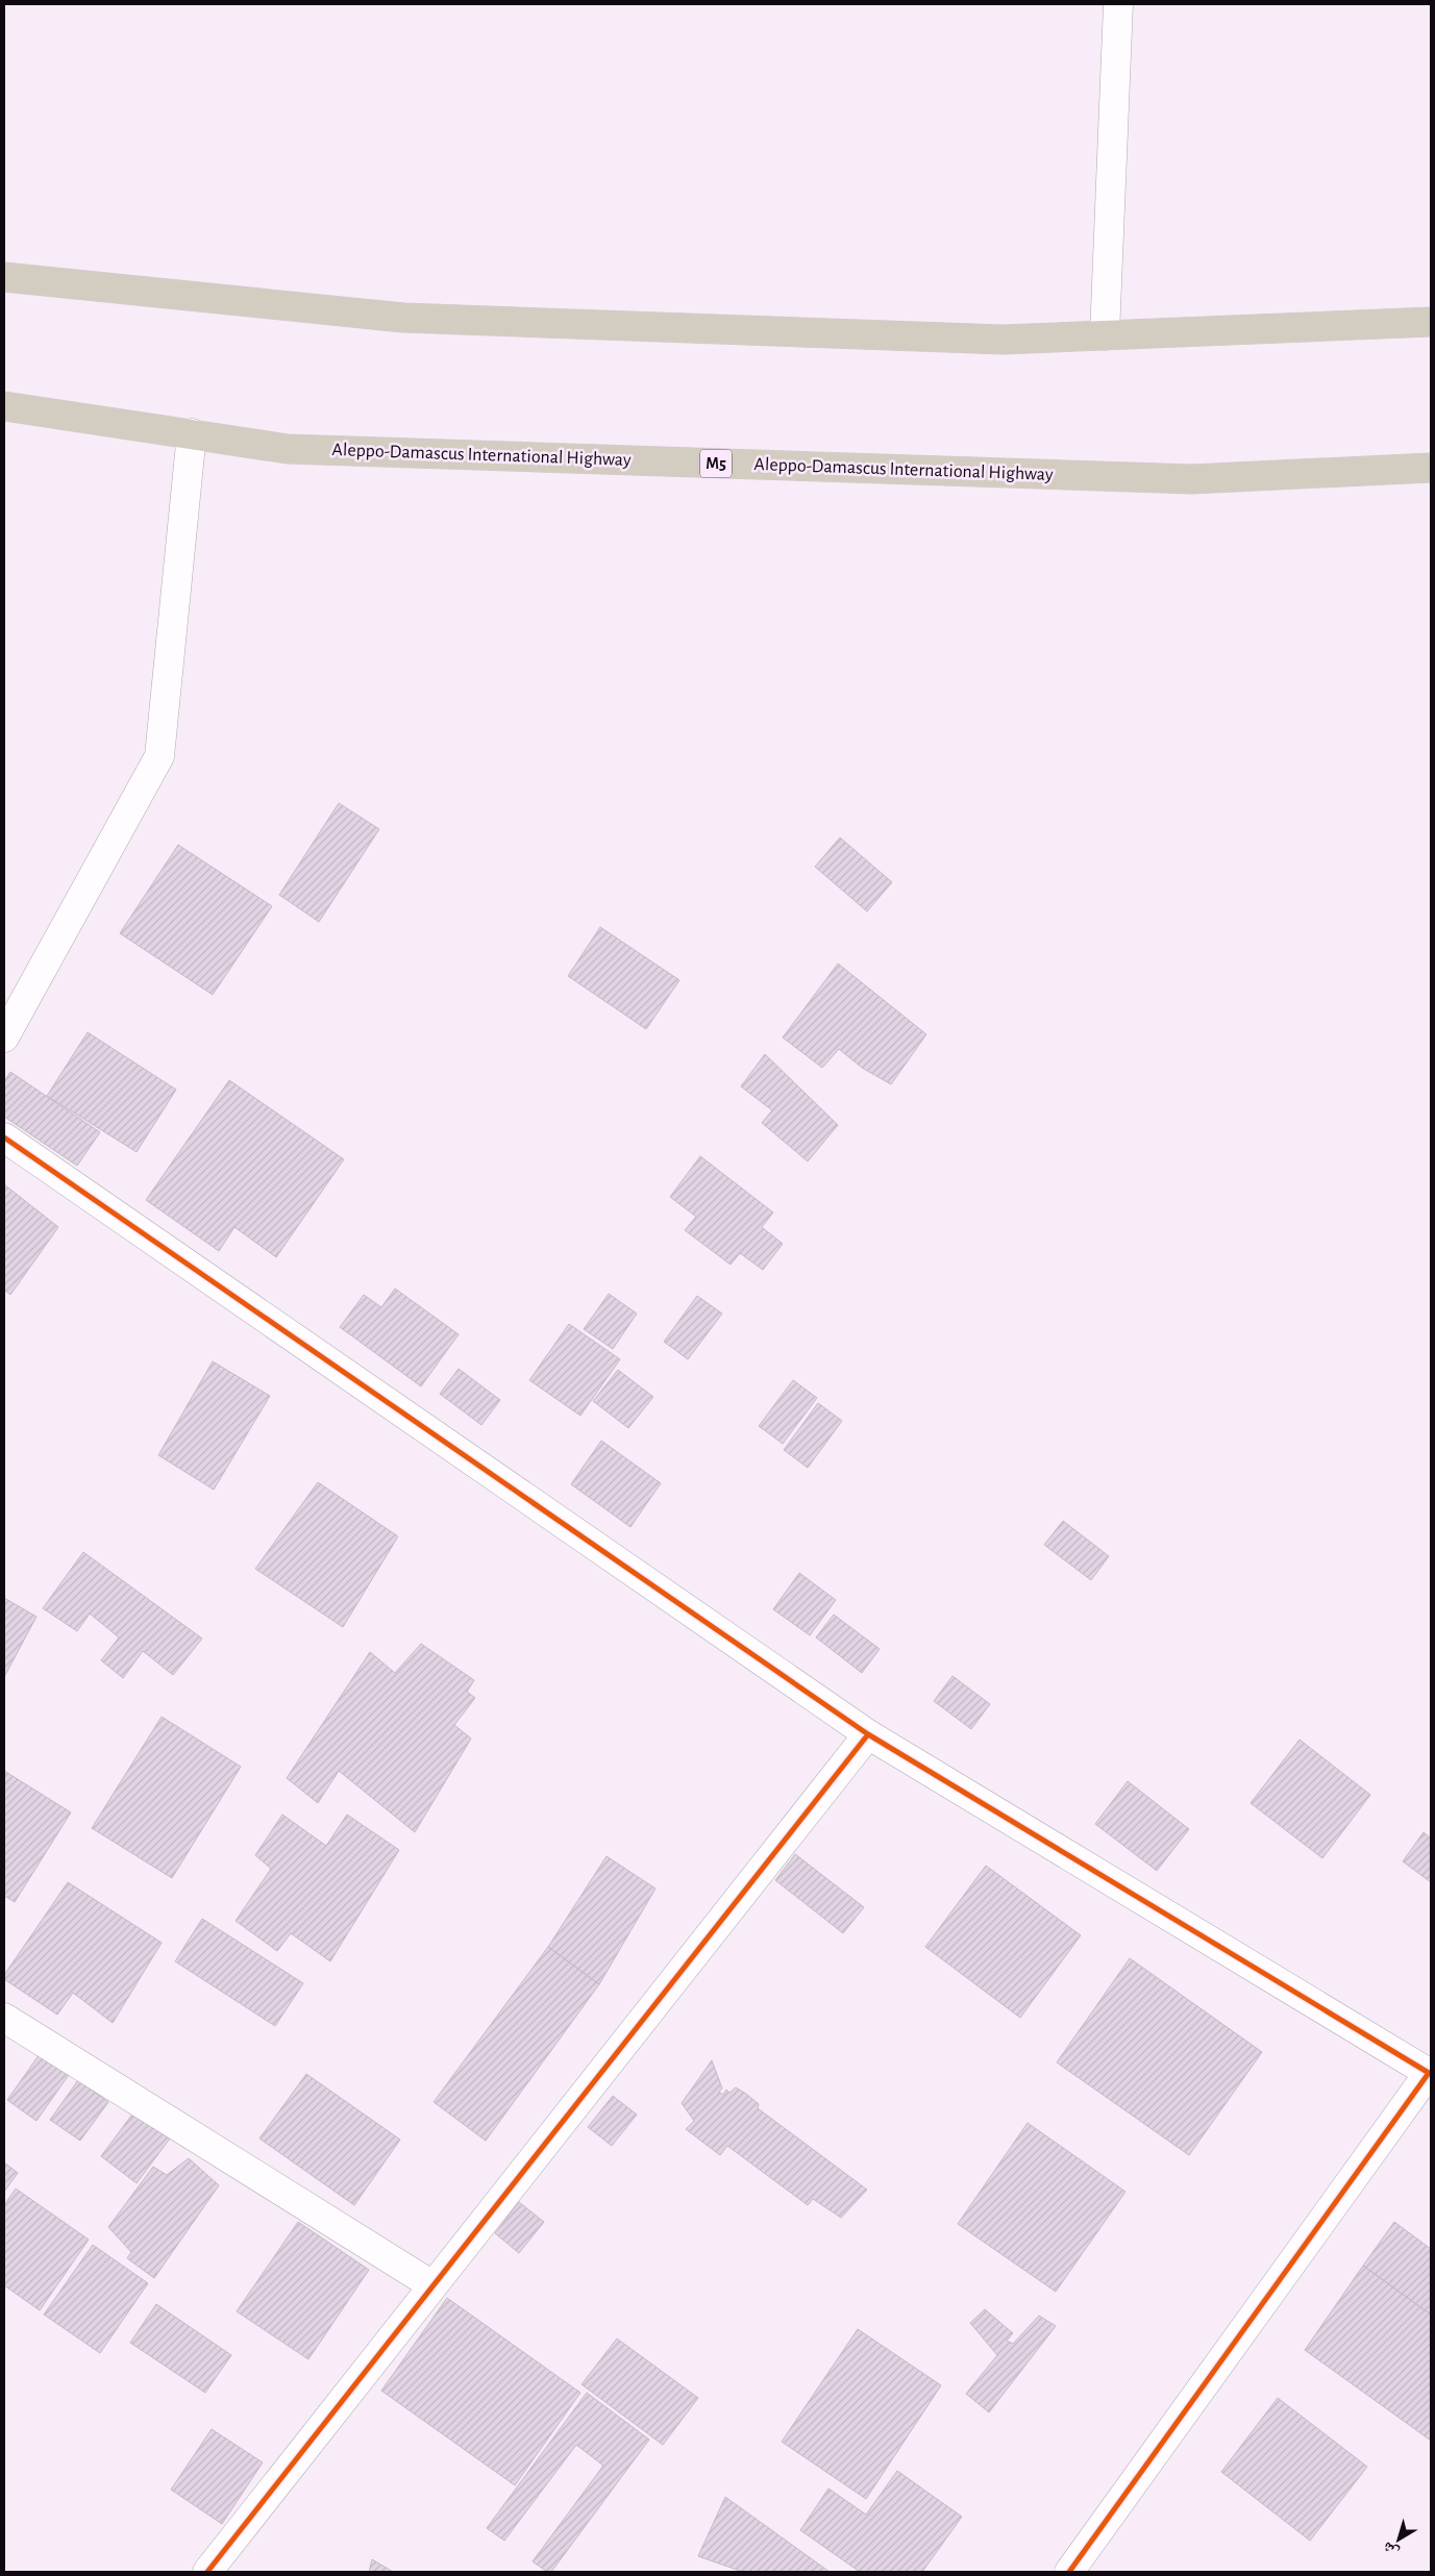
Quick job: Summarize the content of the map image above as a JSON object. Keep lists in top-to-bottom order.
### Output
{
  "streets": {
    "highway": ["Aleppo-Damascus International Highway", "M5"]
  },
  "north": "bottom left"
}
